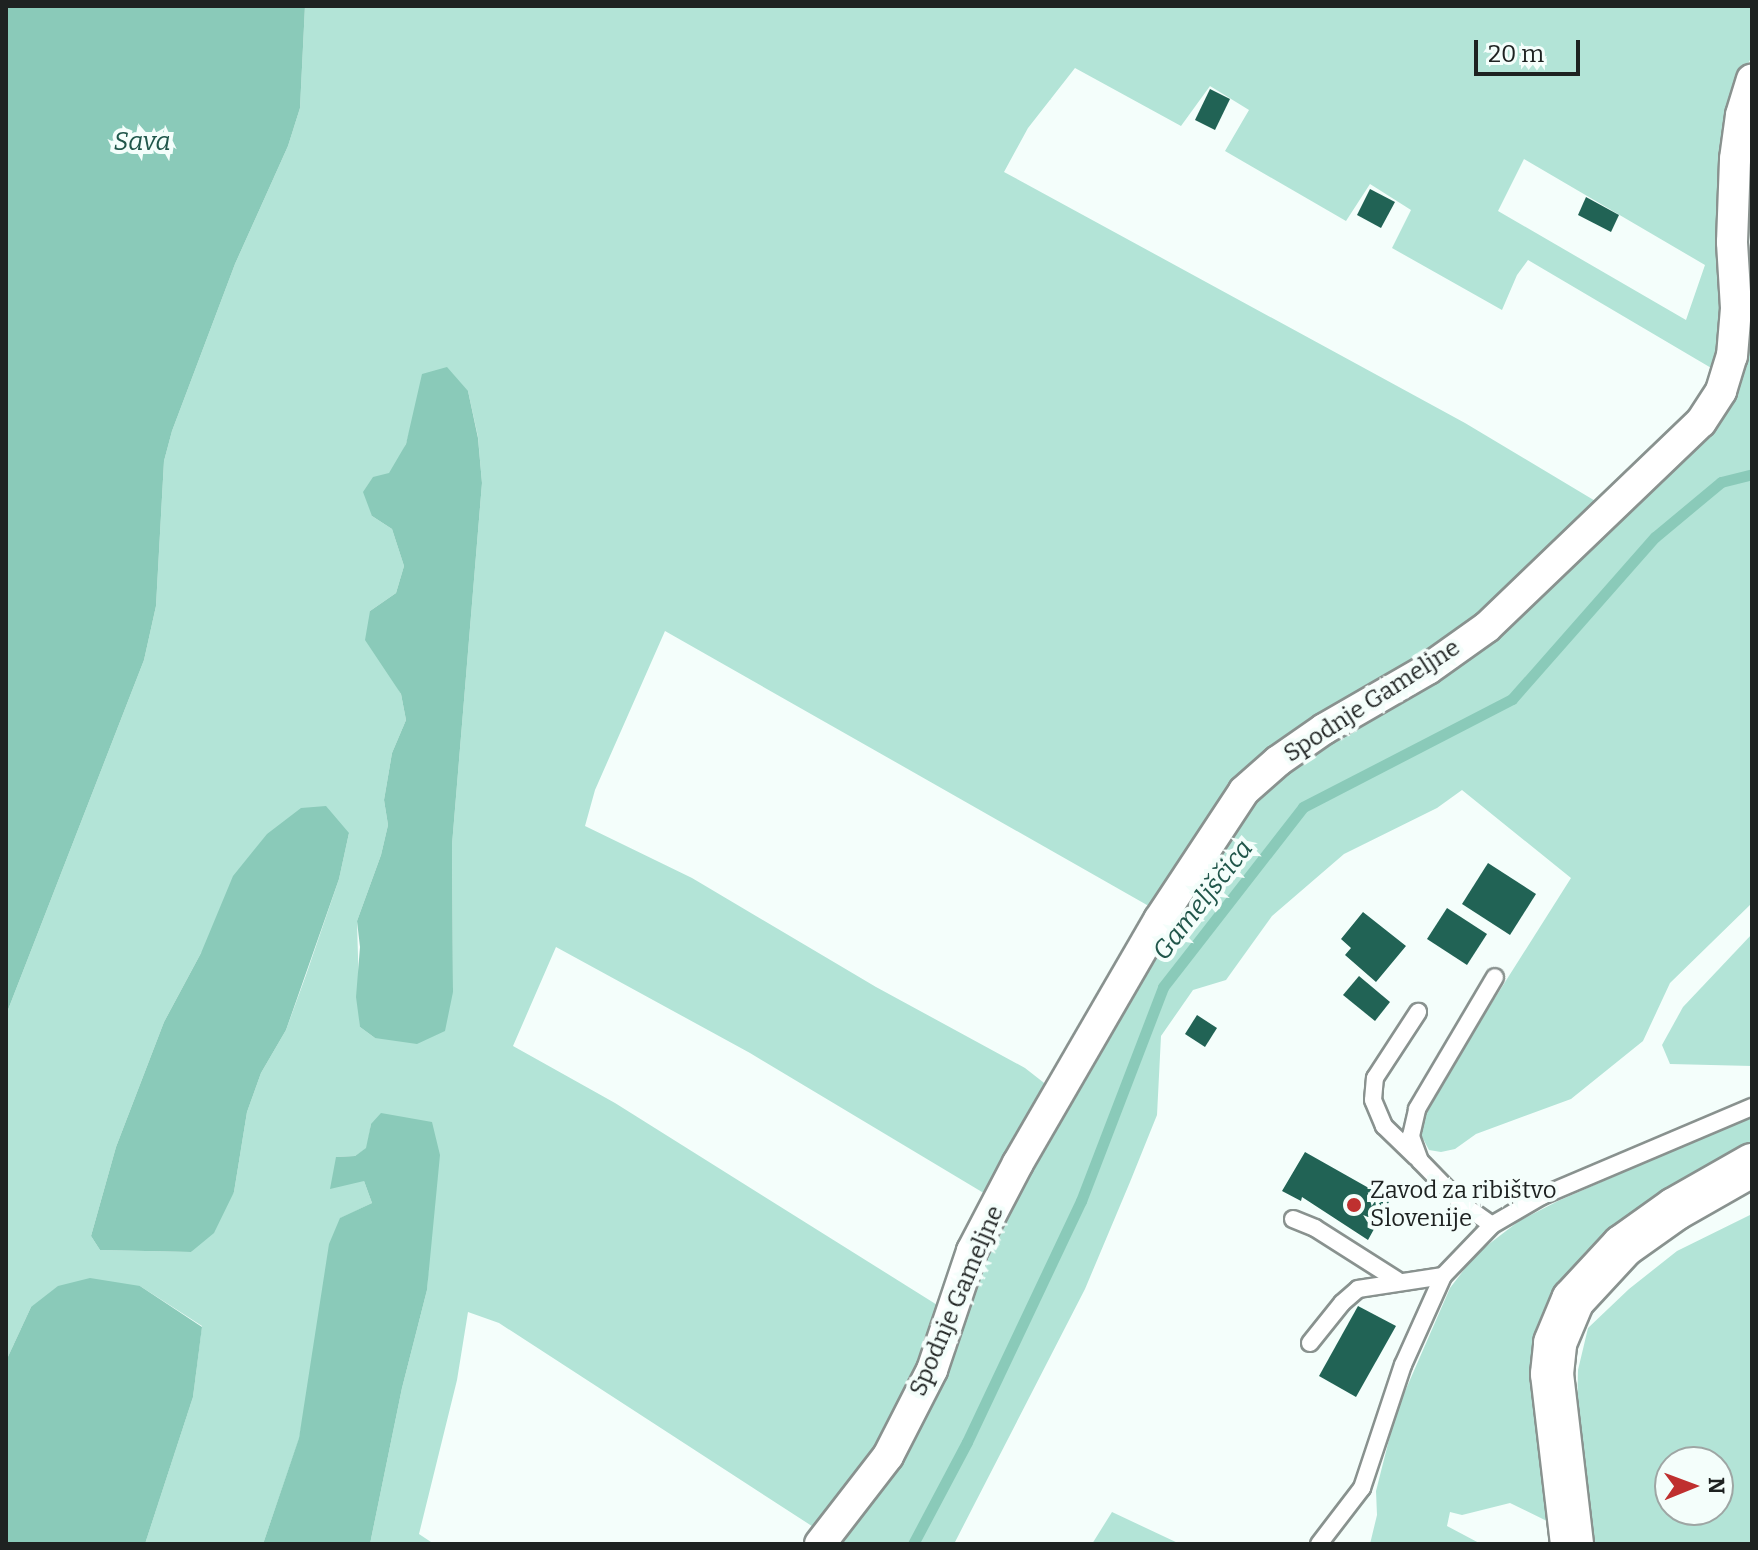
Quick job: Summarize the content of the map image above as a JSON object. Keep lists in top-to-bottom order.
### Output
{
  "streets": {
    "street": ["Spodnje Gameljne"]
  },
  "water": ["Sava", "Gameljščica"],
  "places": ["Zavod za ribištvo Slovenije"],
  "scale_bar": "20 m",
  "north": "right"
}
